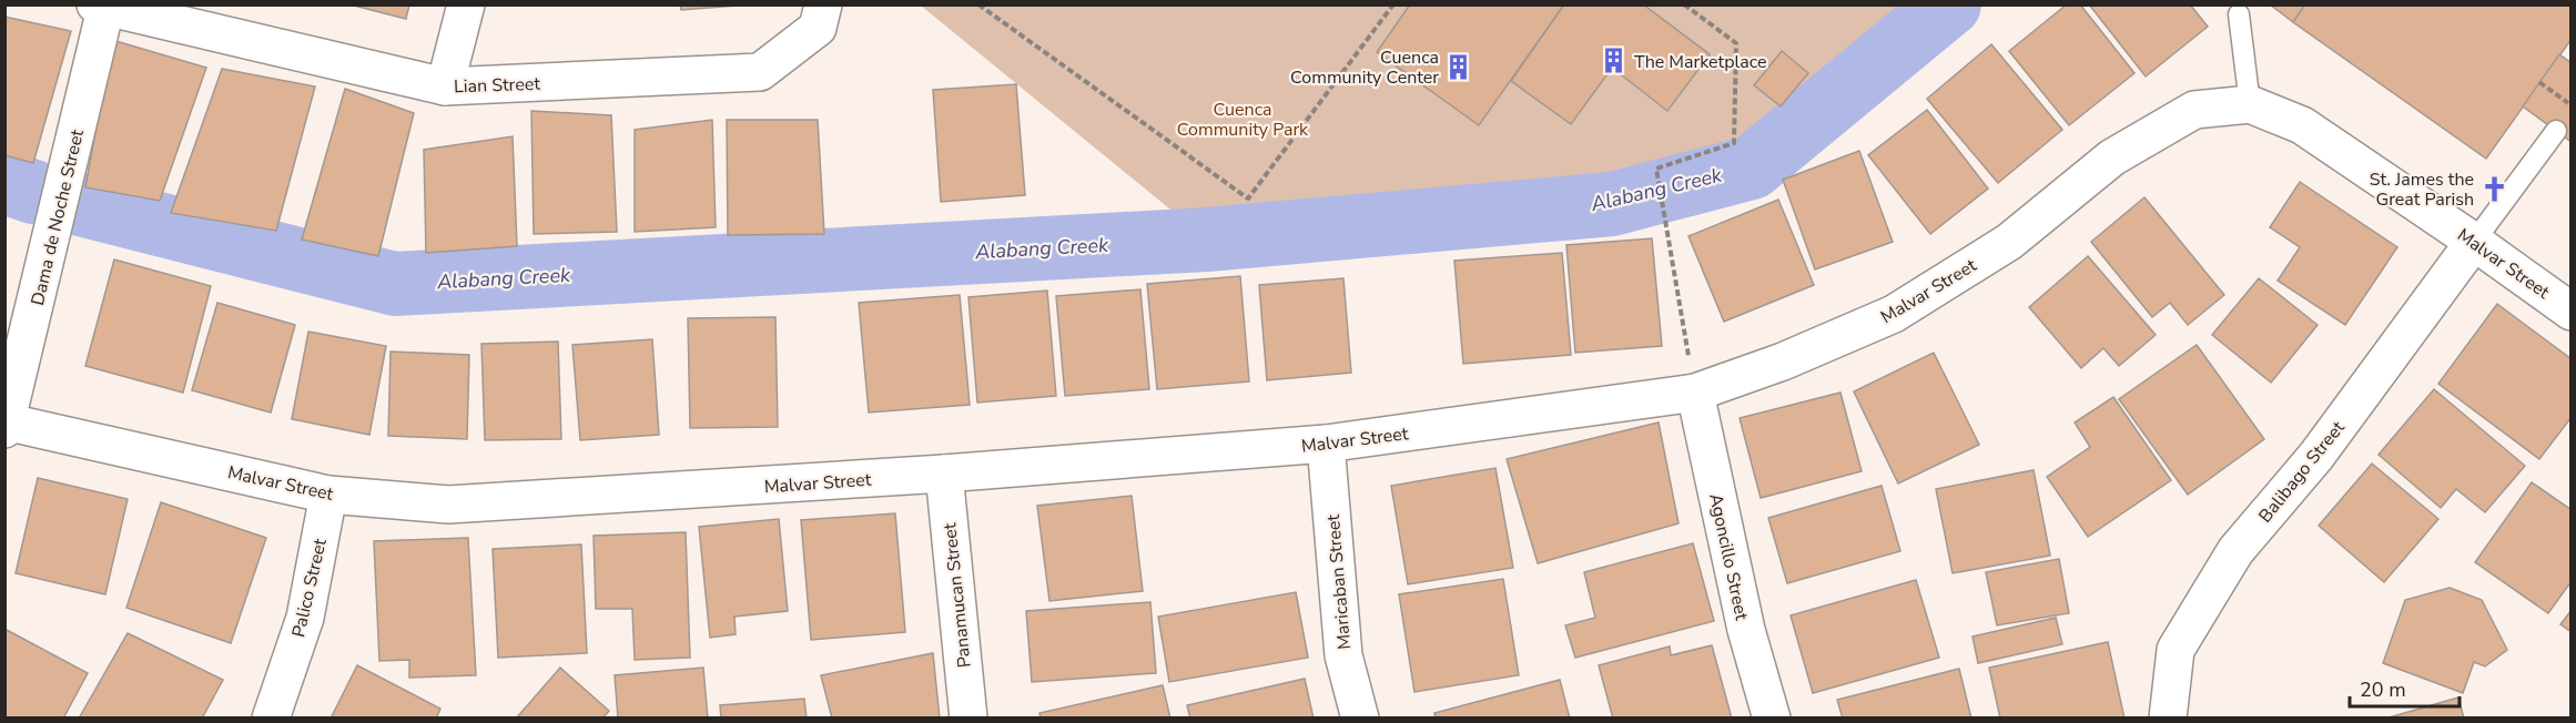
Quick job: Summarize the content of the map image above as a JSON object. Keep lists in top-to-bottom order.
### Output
{
  "streets": {
    "street": [
      "Lian Street",
      "Dama de Noche Street",
      "Malvar Street",
      "Balibago Street",
      "Agoncillo Street",
      "Maricaban Street",
      "Palico Street",
      "Panamucan Street"
    ]
  },
  "crossings": [
    ["Lian Street", "Dama de Noche Street"],
    ["Dama de Noche Street", "Malvar Street"],
    ["Malvar Street", "Balibago Street"],
    ["Malvar Street", "Agoncillo Street"],
    ["Malvar Street", "Maricaban Street"],
    ["Malvar Street", "Palico Street"],
    ["Malvar Street", "Panamucan Street"]
  ],
  "water": ["Alabang Creek"],
  "parks": ["Cuenca Community Park"],
  "places": {
    "building": ["The Marketplace", "Cuenca Community Center"],
    "church": ["St. James the Great Parish"]
  },
  "scale_bar": "20 m"
}
